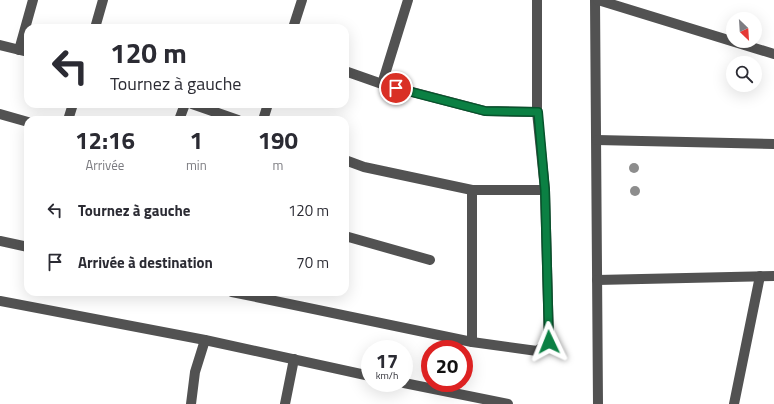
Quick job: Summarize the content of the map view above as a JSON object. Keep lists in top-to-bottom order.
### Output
{
  "north": "bottom right",
  "page": {
    "turn": ["120 m", "Tournez à gauche"],
    "eta": [
      "12:16",
      "Arrivée",
      "1",
      "min",
      "190",
      "m"
    ],
    "list": [
      {
        "name": "Tournez à gauche",
        "value": "120 m"
      },
      {
        "name": "Arrivée à destination",
        "value": "70 m"
      }
    ],
    "speed": "17 km/h",
    "limit": "20"
  }
}
